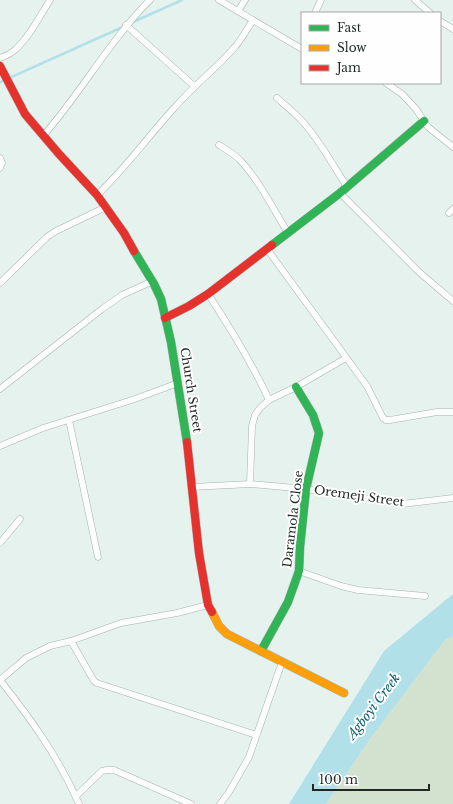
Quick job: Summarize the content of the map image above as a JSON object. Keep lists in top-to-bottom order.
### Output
{
  "streets": {
    "street": ["Church Street", "Oremeji Street", "Daramola Close"]
  },
  "crossings": [
    ["Church Street", "Oremeji Street"],
    ["Church Street", "Daramola Close"],
    ["Oremeji Street", "Daramola Close"]
  ],
  "water": ["Agboyi Creek"],
  "legend": ["Fast", "Slow", "Jam"],
  "scale_bar": "100 m"
}
